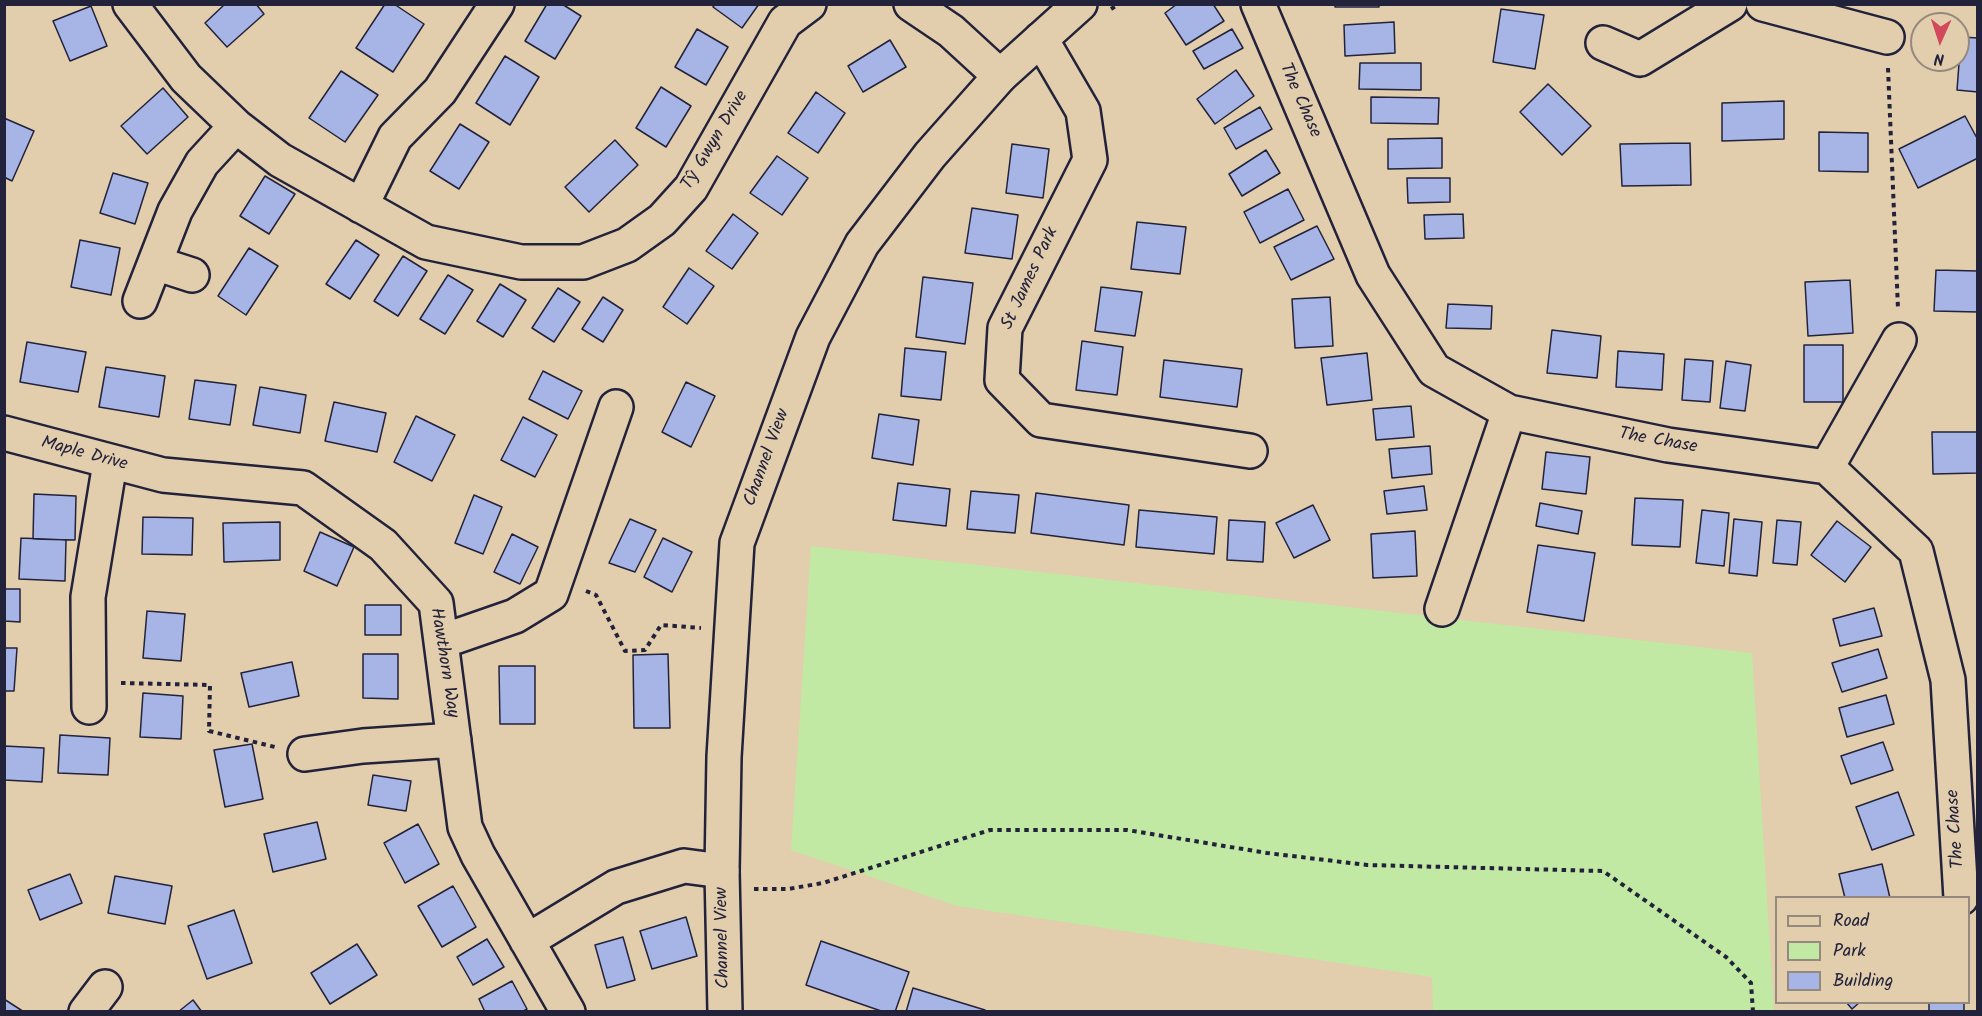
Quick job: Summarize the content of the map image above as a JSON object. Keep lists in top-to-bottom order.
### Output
{
  "streets": {
    "street": [
      "The Chase",
      "Tŷ Gwyn Drive",
      "St James Park",
      "Maple Drive",
      "Channel View",
      "Hawthorn Way"
    ]
  },
  "crossings": [
    ["St James Park", "Channel View"],
    ["Maple Drive", "Hawthorn Way"]
  ],
  "legend": ["Road", "Park", "Building"],
  "north": "bottom"
}
